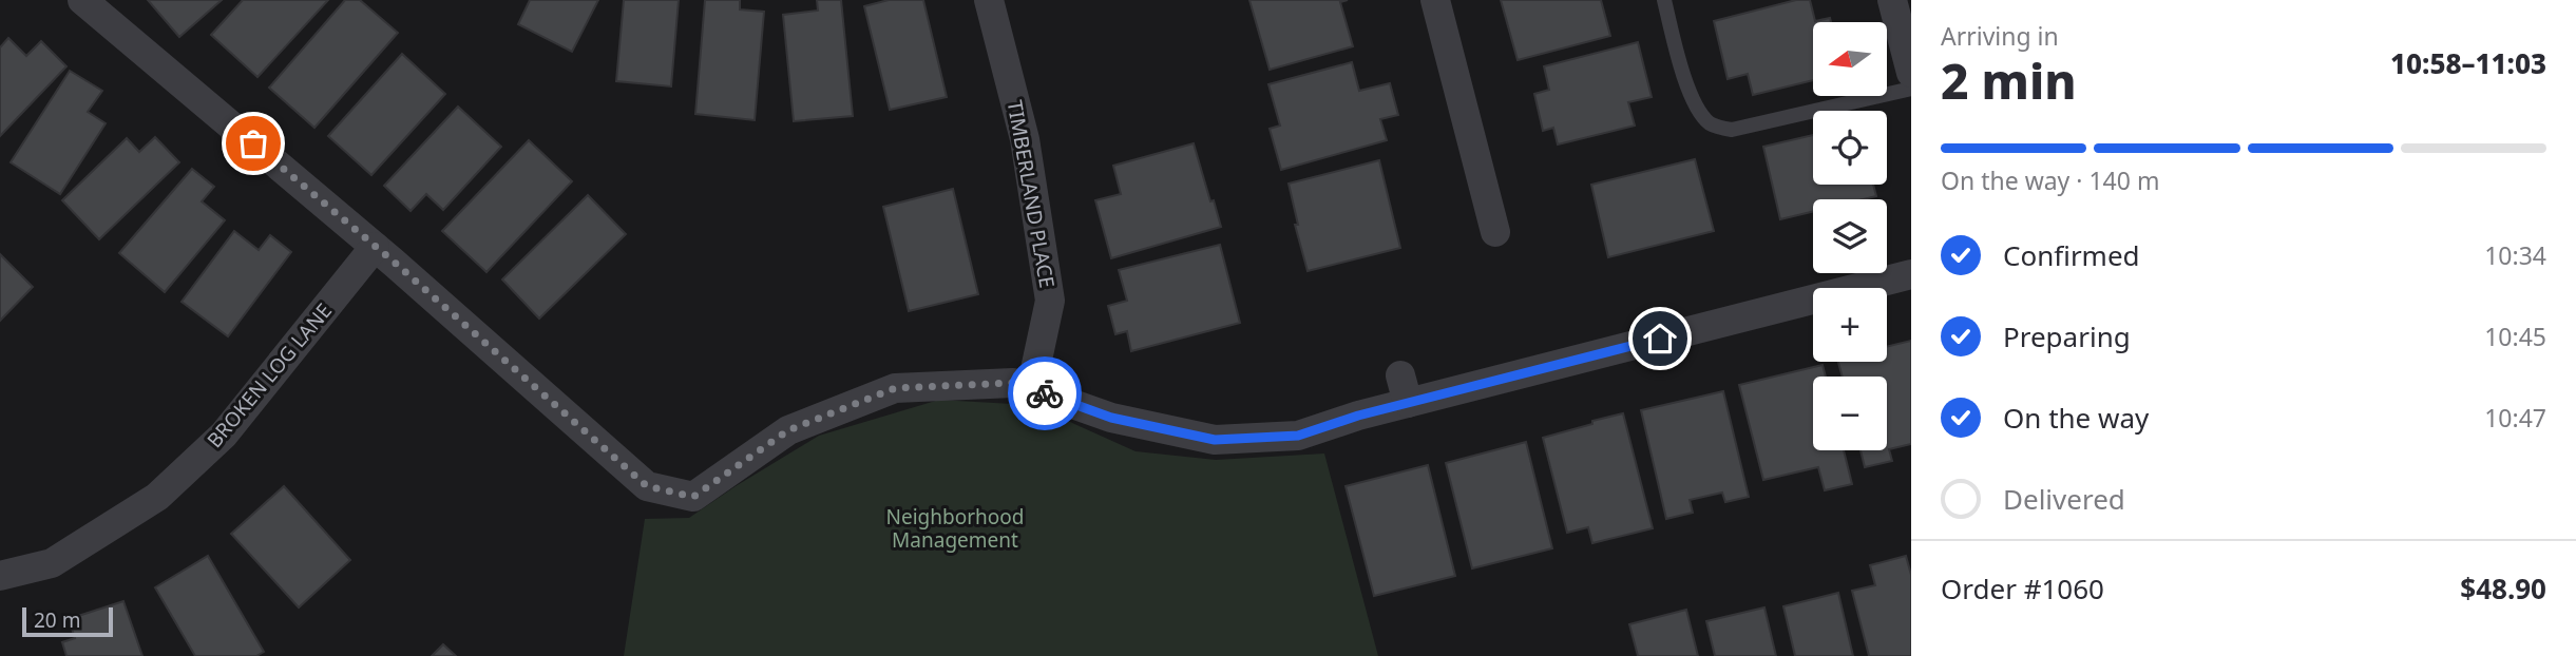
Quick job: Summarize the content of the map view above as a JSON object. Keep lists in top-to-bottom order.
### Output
{
  "streets": {
    "street": ["TIMBERLAND PLACE", "BROKEN LOG LANE"]
  },
  "parks": ["Neighborhood Management"],
  "scale_bar": "20 m",
  "north": "left",
  "page": {
    "heading": ["2 min", "Arriving in", "10:58–11:03"],
    "panel": ["Order #1060", "$48.90"],
    "map_buttons": ["+", "−"],
    "bar": "On the way · 140 m",
    "list": [
      ["Confirmed", "10:34"],
      ["Preparing", "10:45"],
      ["On the way", "10:47"],
      "Delivered"
    ],
    "scale": "20 m"
  }
}
